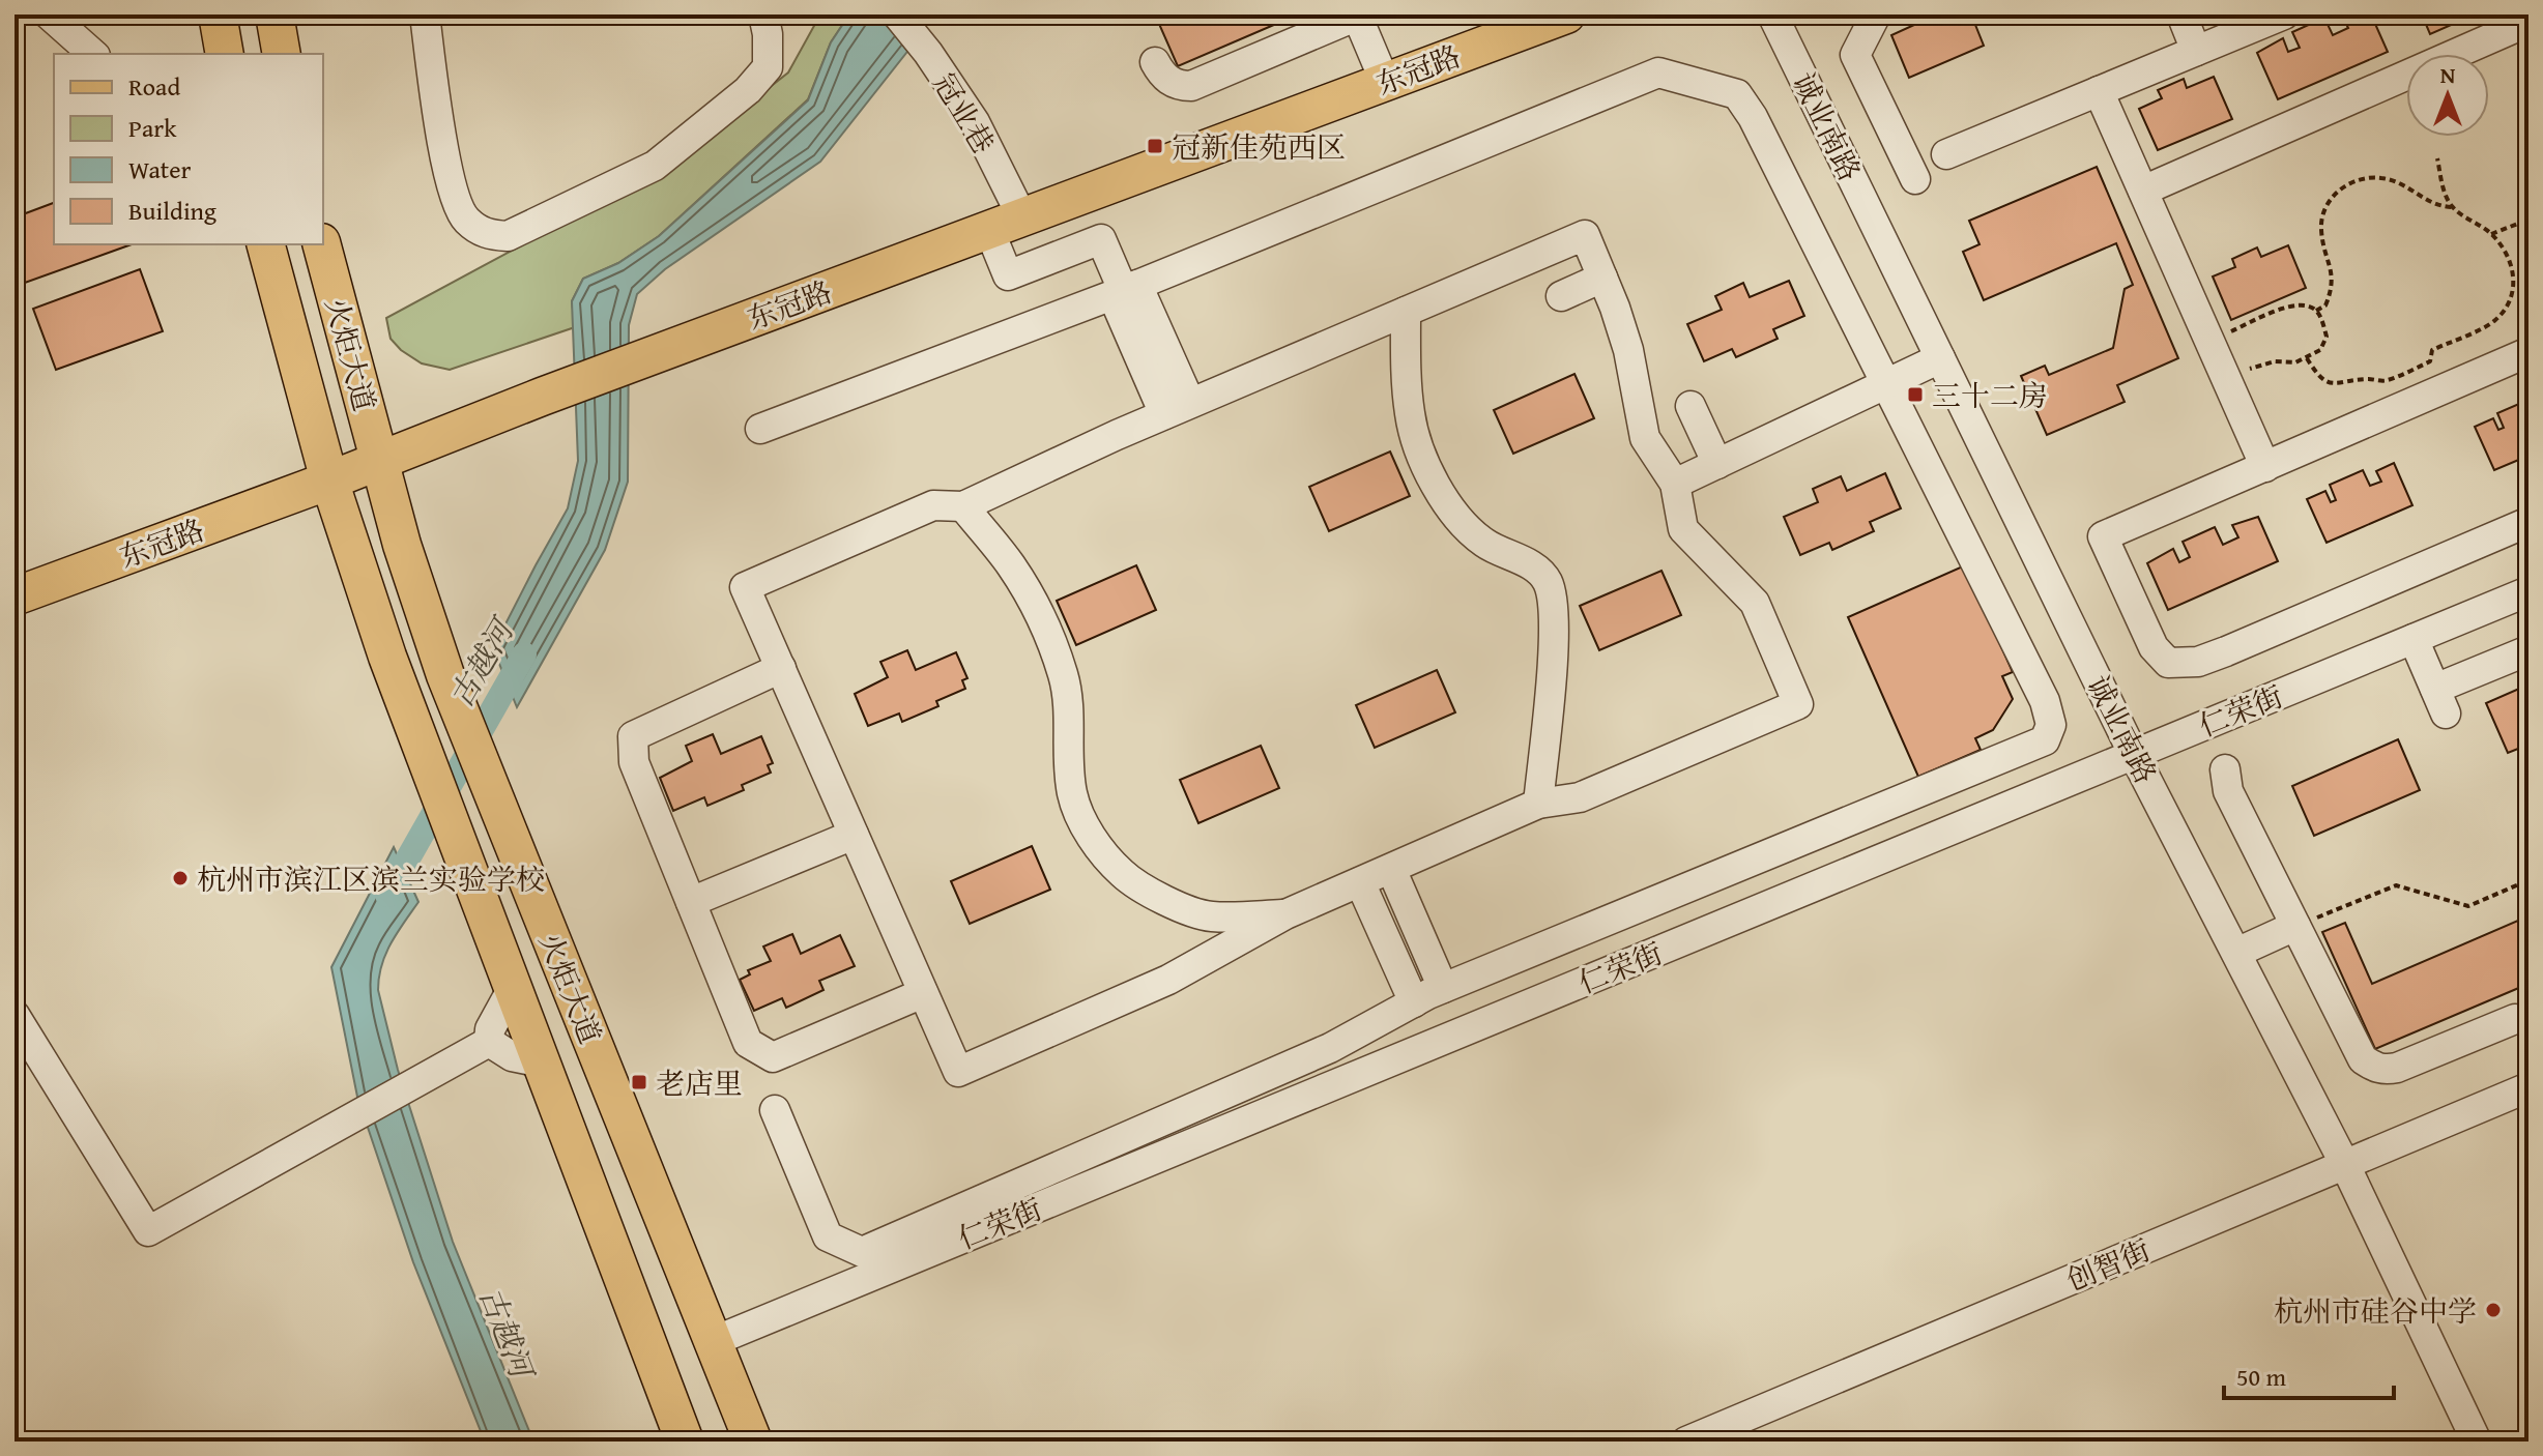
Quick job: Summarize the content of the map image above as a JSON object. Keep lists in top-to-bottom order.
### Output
{
  "streets": {
    "main road": ["东冠路", "火炬大道"],
    "street": [
      "冠业巷",
      "诚业南路",
      "仁荣街",
      "创智街"
    ]
  },
  "crossings": [
    ["东冠路", "冠业巷"],
    ["东冠路", "火炬大道"],
    ["诚业南路", "仁荣街"],
    ["诚业南路", "创智街"],
    ["火炬大道", "仁荣街"]
  ],
  "water": ["古越河"],
  "places": {
    "transit": ["冠新佳苑西区", "三十二房", "老店里"],
    "other": ["杭州市滨江区滨兰实验学校", "杭州市硅谷中学"]
  },
  "legend": [
    "Road",
    "Park",
    "Water",
    "Building"
  ],
  "scale_bar": "50 m",
  "north": "top"
}
